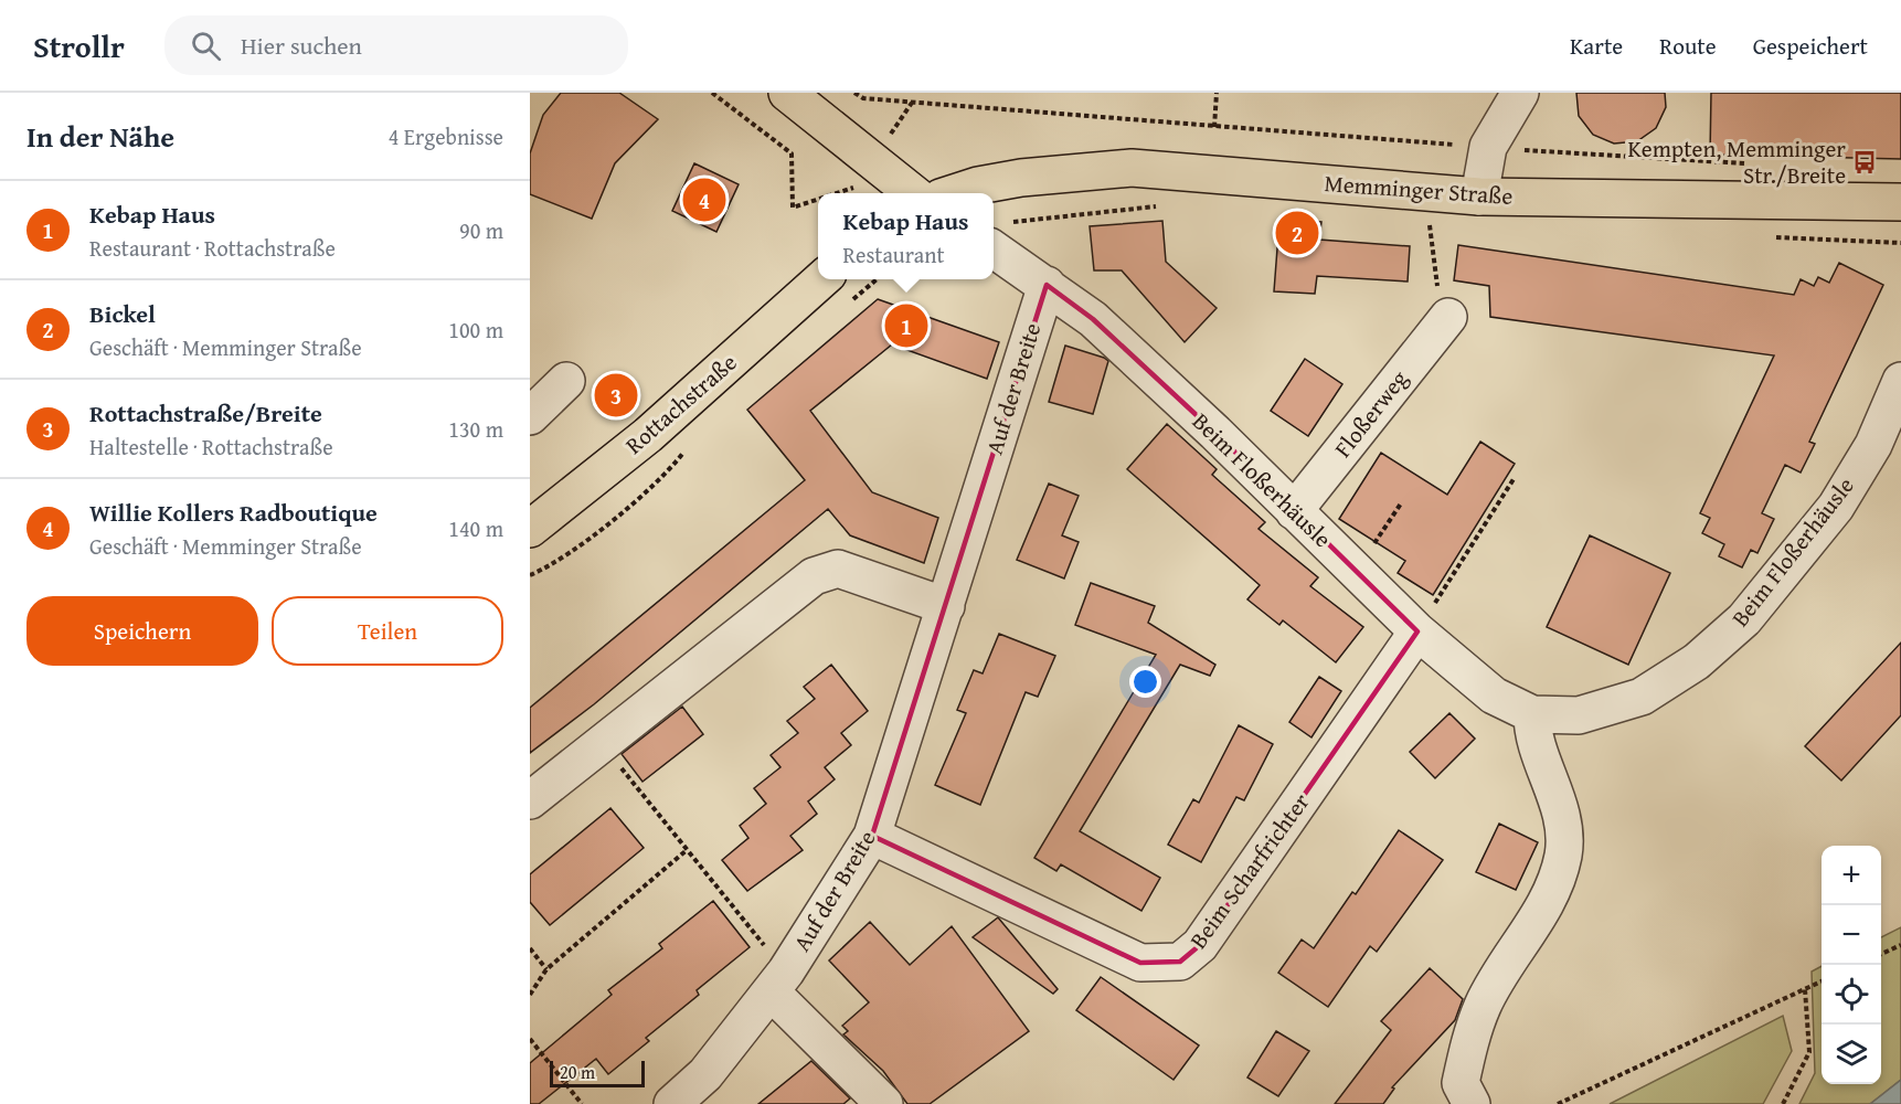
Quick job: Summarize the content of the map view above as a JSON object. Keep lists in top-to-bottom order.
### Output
{
  "streets": {
    "main road": ["Memminger Straße", "Rottachstraße"],
    "street": [
      "Auf der Breite",
      "Floßerweg",
      "Beim Floßerhäusle",
      "Beim Scharfrichter"
    ]
  },
  "crossings": [
    ["Auf der Breite", "Beim Floßerhäusle"],
    ["Auf der Breite", "Beim Scharfrichter"],
    ["Floßerweg", "Beim Floßerhäusle"],
    ["Beim Floßerhäusle", "Beim Scharfrichter"]
  ],
  "places": {
    "bus stop": ["Kempten, Memminger Str./Breite"]
  },
  "scale_bar": "20 m",
  "page": {
    "header": "Strollr",
    "search": "Hier suchen",
    "nav": ["Karte", "Route", "Gespeichert"],
    "heading": ["In der Nähe", "4 Ergebnisse"],
    "pins": [
      "4",
      "2",
      "1",
      "3"
    ],
    "list": [
      {
        "mark": "1",
        "name": "Kebap Haus",
        "note": "Restaurant · Rottachstraße",
        "value": "90 m"
      },
      {
        "mark": "2",
        "name": "Bickel",
        "note": "Geschäft · Memminger Straße",
        "value": "100 m"
      },
      {
        "mark": "3",
        "name": "Rottachstraße/Breite",
        "note": "Haltestelle · Rottachstraße",
        "value": "130 m"
      },
      {
        "mark": "4",
        "name": "Willie Kollers Radboutique",
        "note": "Geschäft · Memminger Straße",
        "value": "140 m"
      }
    ],
    "popup": ["Kebap Haus", "Restaurant"],
    "buttons": ["Speichern", "Teilen"],
    "map_buttons": ["+", "−"],
    "scale": "20 m"
  }
}
